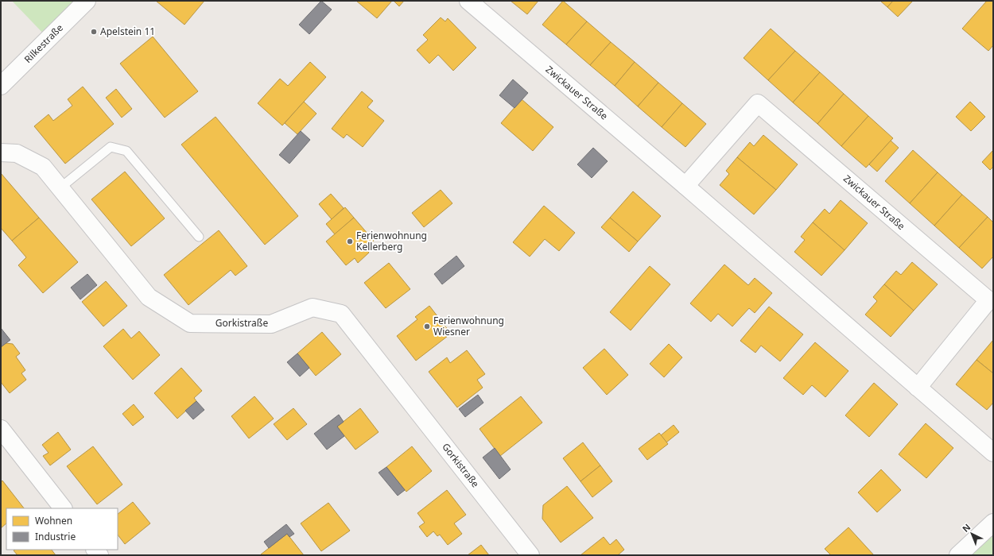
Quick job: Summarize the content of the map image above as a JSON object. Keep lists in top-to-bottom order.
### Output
{
  "streets": {
    "street": ["Rilkestraße", "Zwickauer Straße", "Gorkistraße"]
  },
  "places": ["Apelstein 11", "Ferienwohnung Kellerberg", "Ferienwohnung Wiesner"],
  "legend": ["Wohnen", "Industrie"],
  "north": "top left"
}
